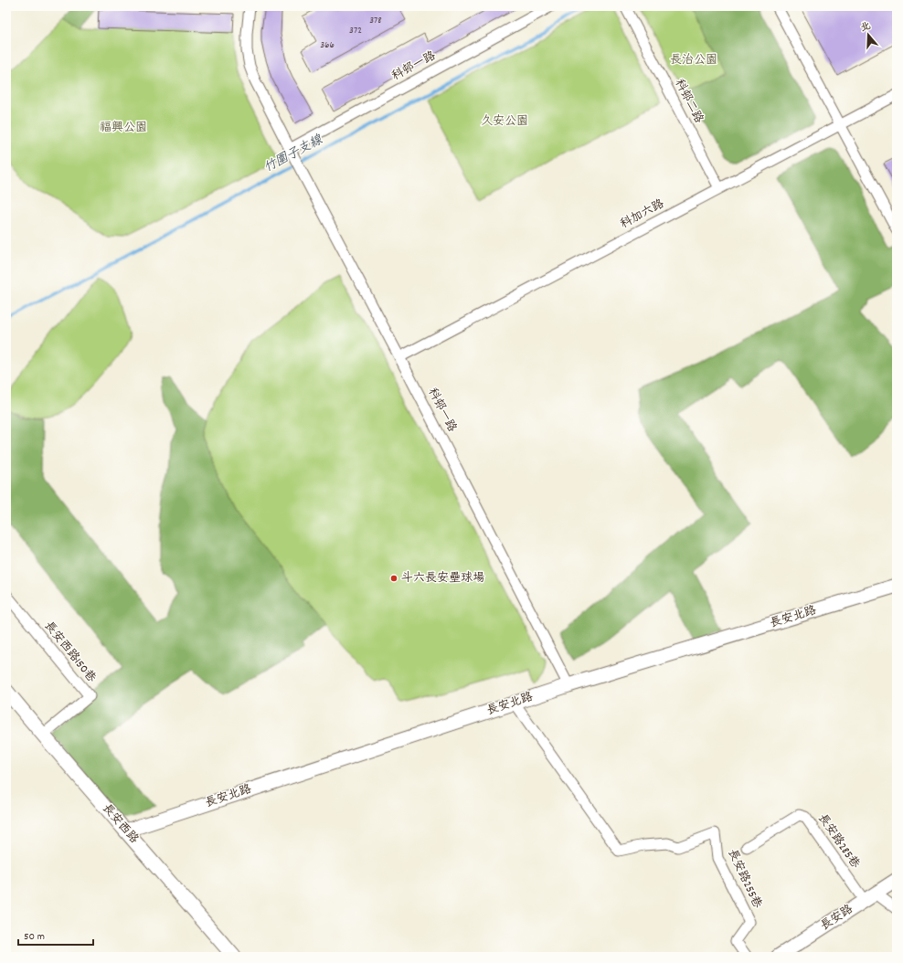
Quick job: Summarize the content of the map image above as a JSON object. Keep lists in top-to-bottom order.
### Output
{
  "streets": {
    "street": [
      "科邨一路",
      "科邨二路",
      "科加六路",
      "長安北路",
      "長安西路150巷",
      "長安西路",
      "長安路285巷",
      "長安路255巷",
      "長安路"
    ]
  },
  "crossings": [
    ["科邨一路", "科加六路"],
    ["科邨一路", "長安北路"],
    ["科邨二路", "科加六路"],
    ["長安北路", "長安西路"],
    ["長安北路", "長安路255巷"],
    ["長安西路150巷", "長安西路"],
    ["長安路285巷", "長安路"]
  ],
  "water": ["竹圍子支線"],
  "parks": ["長治公園", "久安公園", "福興公園"],
  "places": ["斗六長安壘球場"],
  "house_numbers": ["378", "372", "366"],
  "scale_bar": "50 m",
  "north": "top"
}
